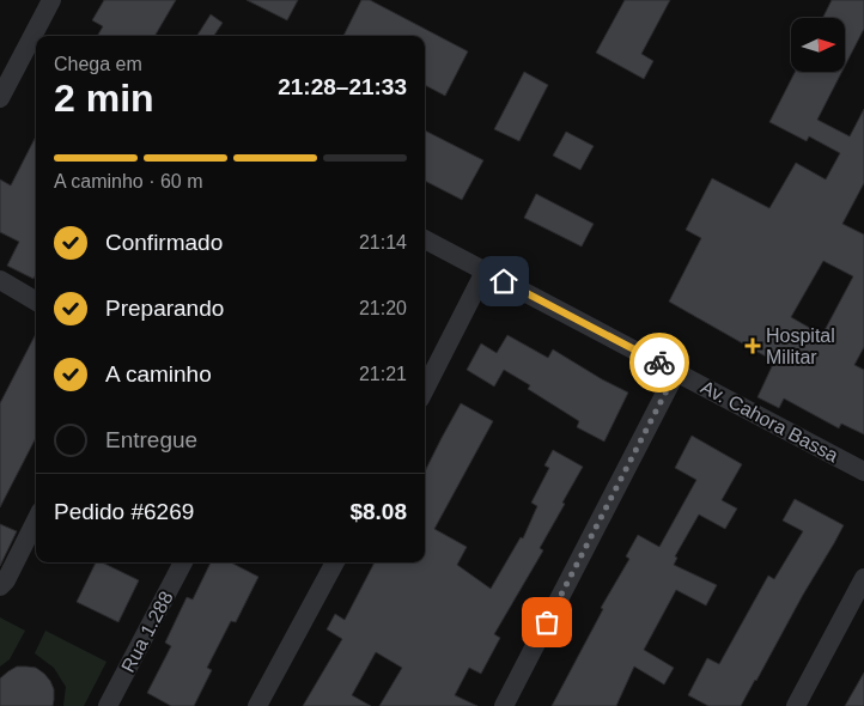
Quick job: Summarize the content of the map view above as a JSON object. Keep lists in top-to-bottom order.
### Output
{
  "streets": {
    "street": ["Av. Cahora Bassa", "Rua 1.288"]
  },
  "places": {
    "health": ["Hospital Militar"]
  },
  "north": "right",
  "page": {
    "heading": ["2 min", "Chega em", "21:28–21:33"],
    "panel": ["Pedido #6269", "$8.08"],
    "bar": "A caminho · 60 m",
    "list": [
      ["Confirmado", "21:14"],
      ["Preparando", "21:20"],
      ["A caminho", "21:21"],
      "Entregue"
    ]
  }
}
